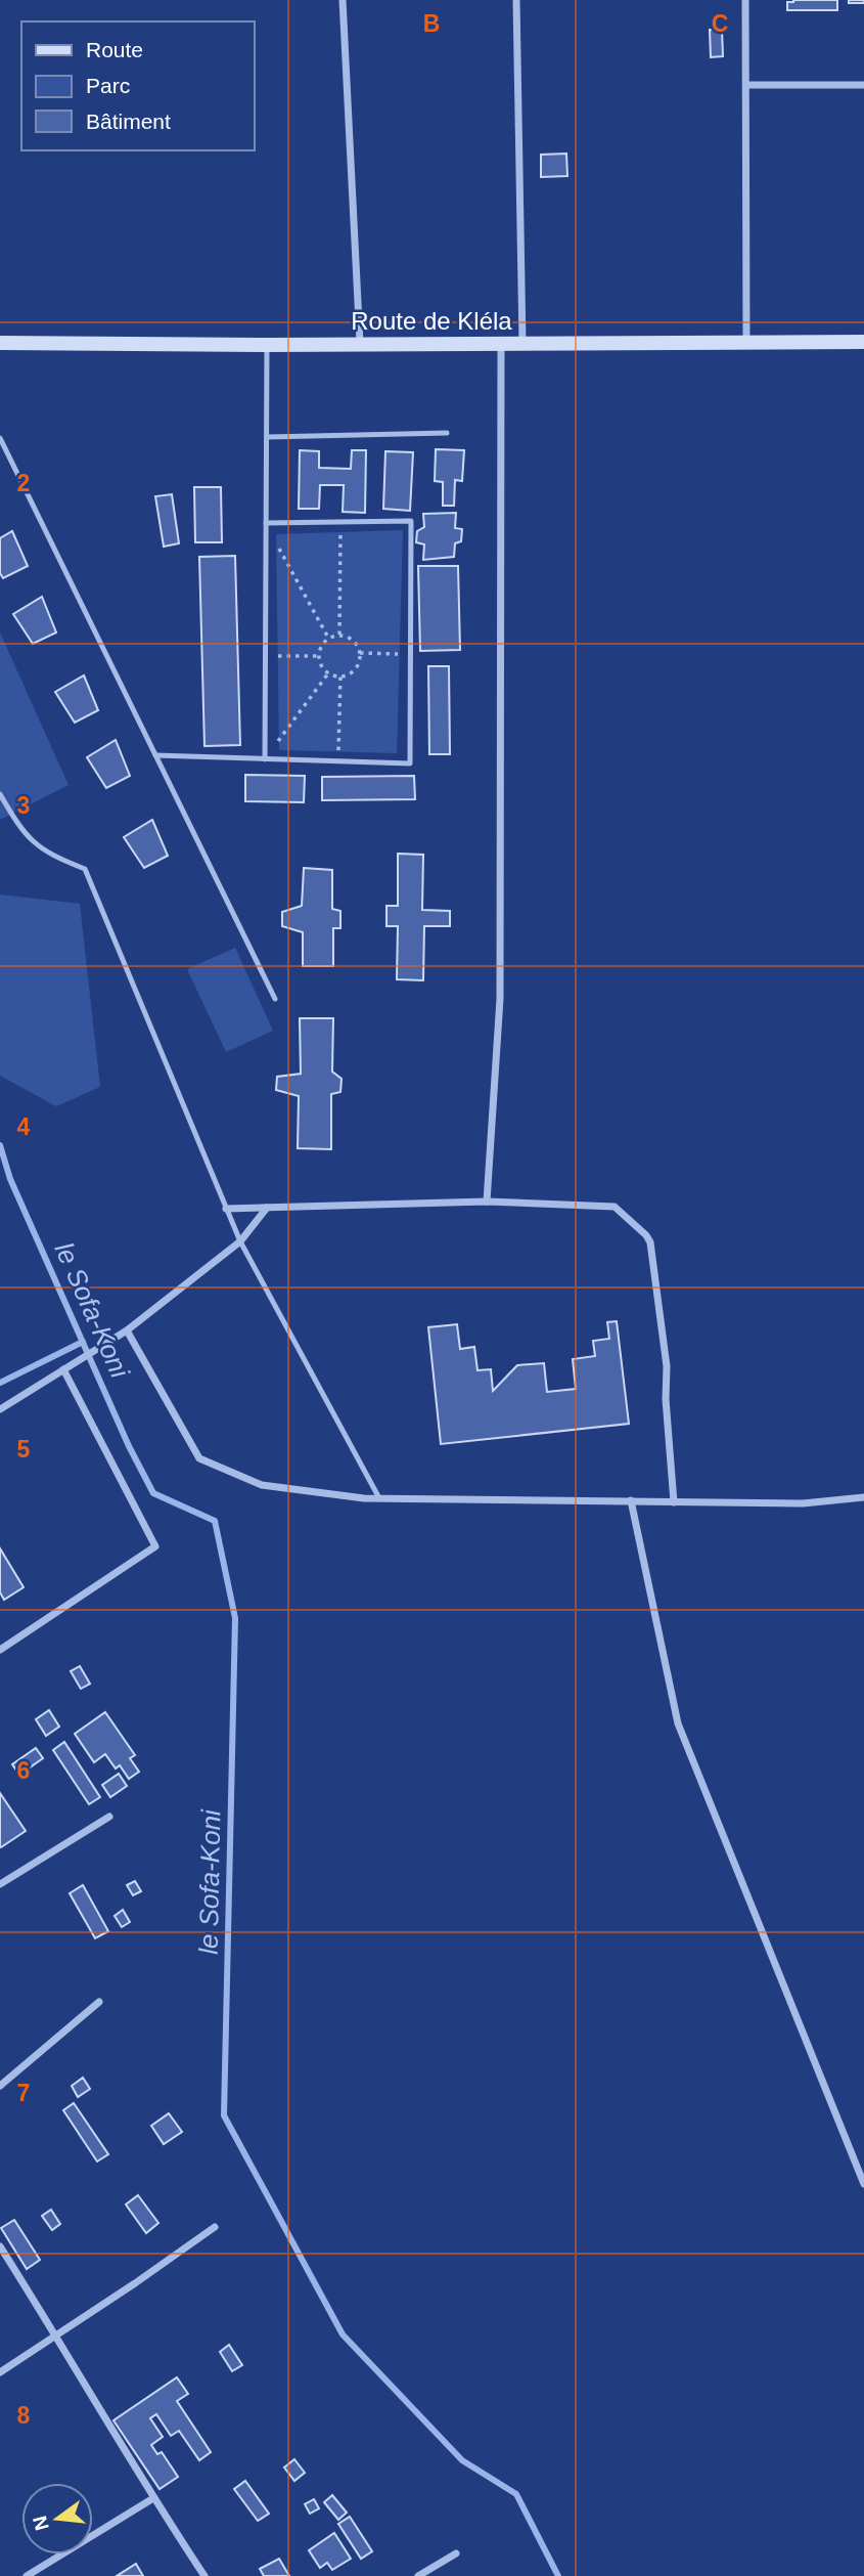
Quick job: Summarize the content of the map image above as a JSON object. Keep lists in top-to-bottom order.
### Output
{
  "streets": {
    "main road": ["Route de Kléla"]
  },
  "water": ["le Sofa-Koni"],
  "legend": ["Route", "Parc", "Bâtiment"],
  "north": "left",
  "grid": {
    "columns": ["B", "C"],
    "rows": [
      "2",
      "3",
      "4",
      "5",
      "6",
      "7",
      "8"
    ]
  }
}
